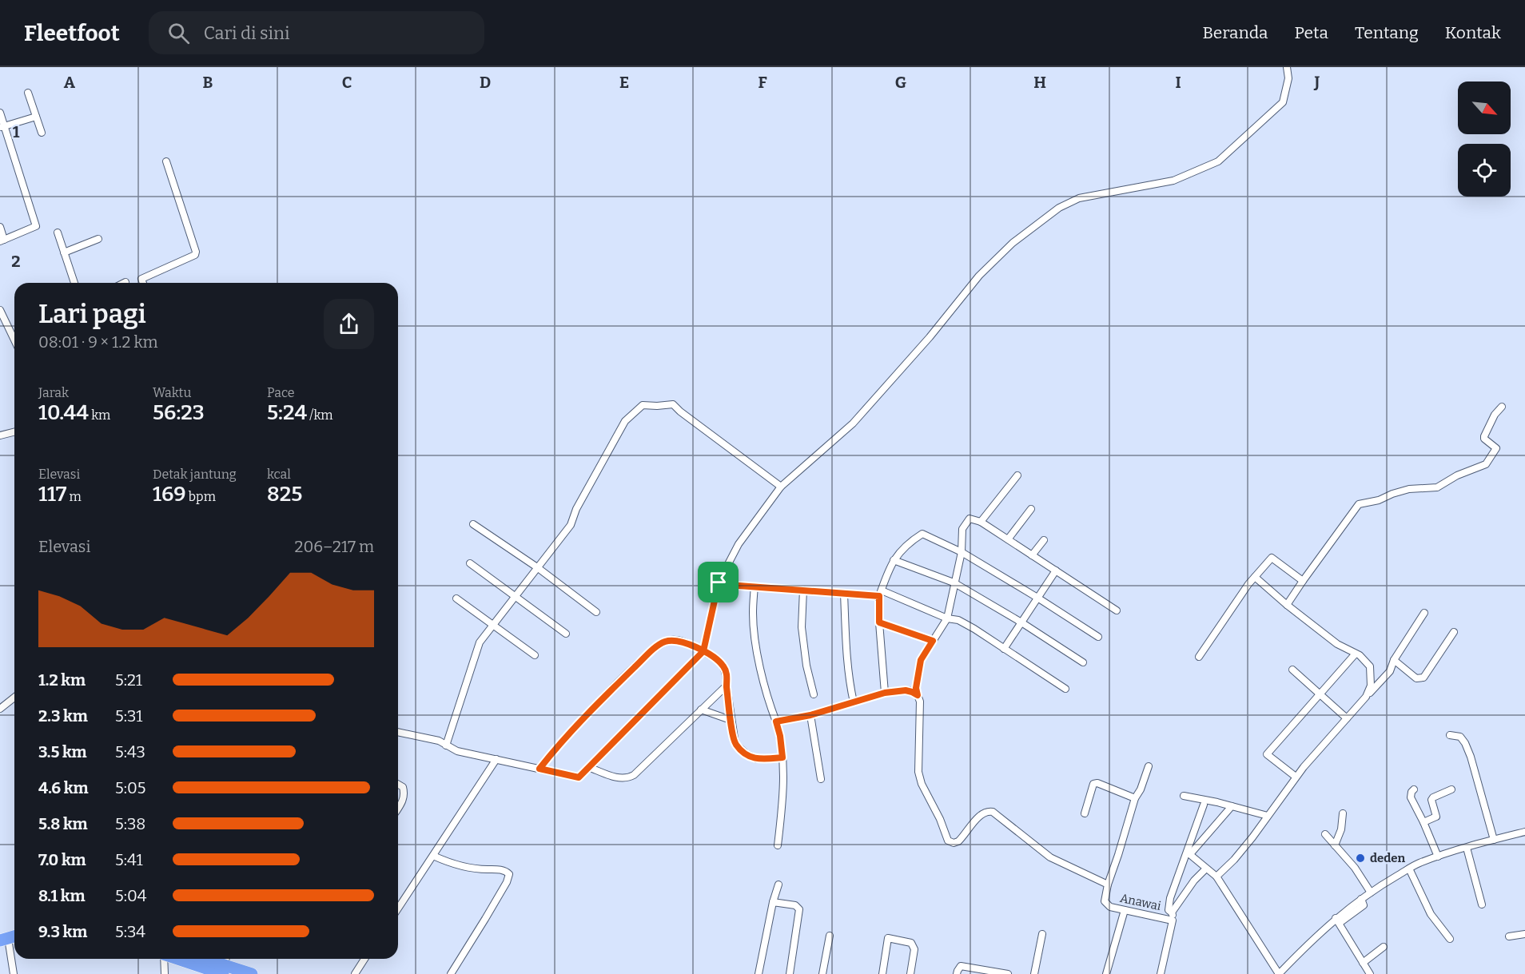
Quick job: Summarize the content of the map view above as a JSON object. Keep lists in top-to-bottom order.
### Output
{
  "streets": {
    "street": ["Anawai"]
  },
  "places": ["deden"],
  "north": "bottom right",
  "page": {
    "header": "Fleetfoot",
    "search": "Cari di sini",
    "nav": [
      "Beranda",
      "Peta",
      "Tentang",
      "Kontak"
    ],
    "heading": ["Lari pagi", "08:01 · 9 × 1.2 km"],
    "stats": [
      ["Jarak", "10.44 km"],
      ["Waktu", "56:23"],
      ["Pace", "5:24 /km"],
      ["Elevasi", "117 m"],
      ["Detak jantung", "169 bpm"],
      ["kcal", "825"]
    ],
    "chart": ["Elevasi", "206–217 m"],
    "list": [
      {
        "name": "1.2 km",
        "note": "5:21"
      },
      {
        "name": "2.3 km",
        "note": "5:31"
      },
      {
        "name": "3.5 km",
        "note": "5:43"
      },
      {
        "name": "4.6 km",
        "note": "5:05"
      },
      {
        "name": "5.8 km",
        "note": "5:38"
      },
      {
        "name": "7.0 km",
        "note": "5:41"
      },
      {
        "name": "8.1 km",
        "note": "5:04"
      },
      {
        "name": "9.3 km",
        "note": "5:34"
      }
    ]
  },
  "grid": {
    "columns": [
      "A",
      "B",
      "C",
      "D",
      "E",
      "F",
      "G",
      "H",
      "I",
      "J"
    ],
    "rows": ["1", "2"]
  }
}
